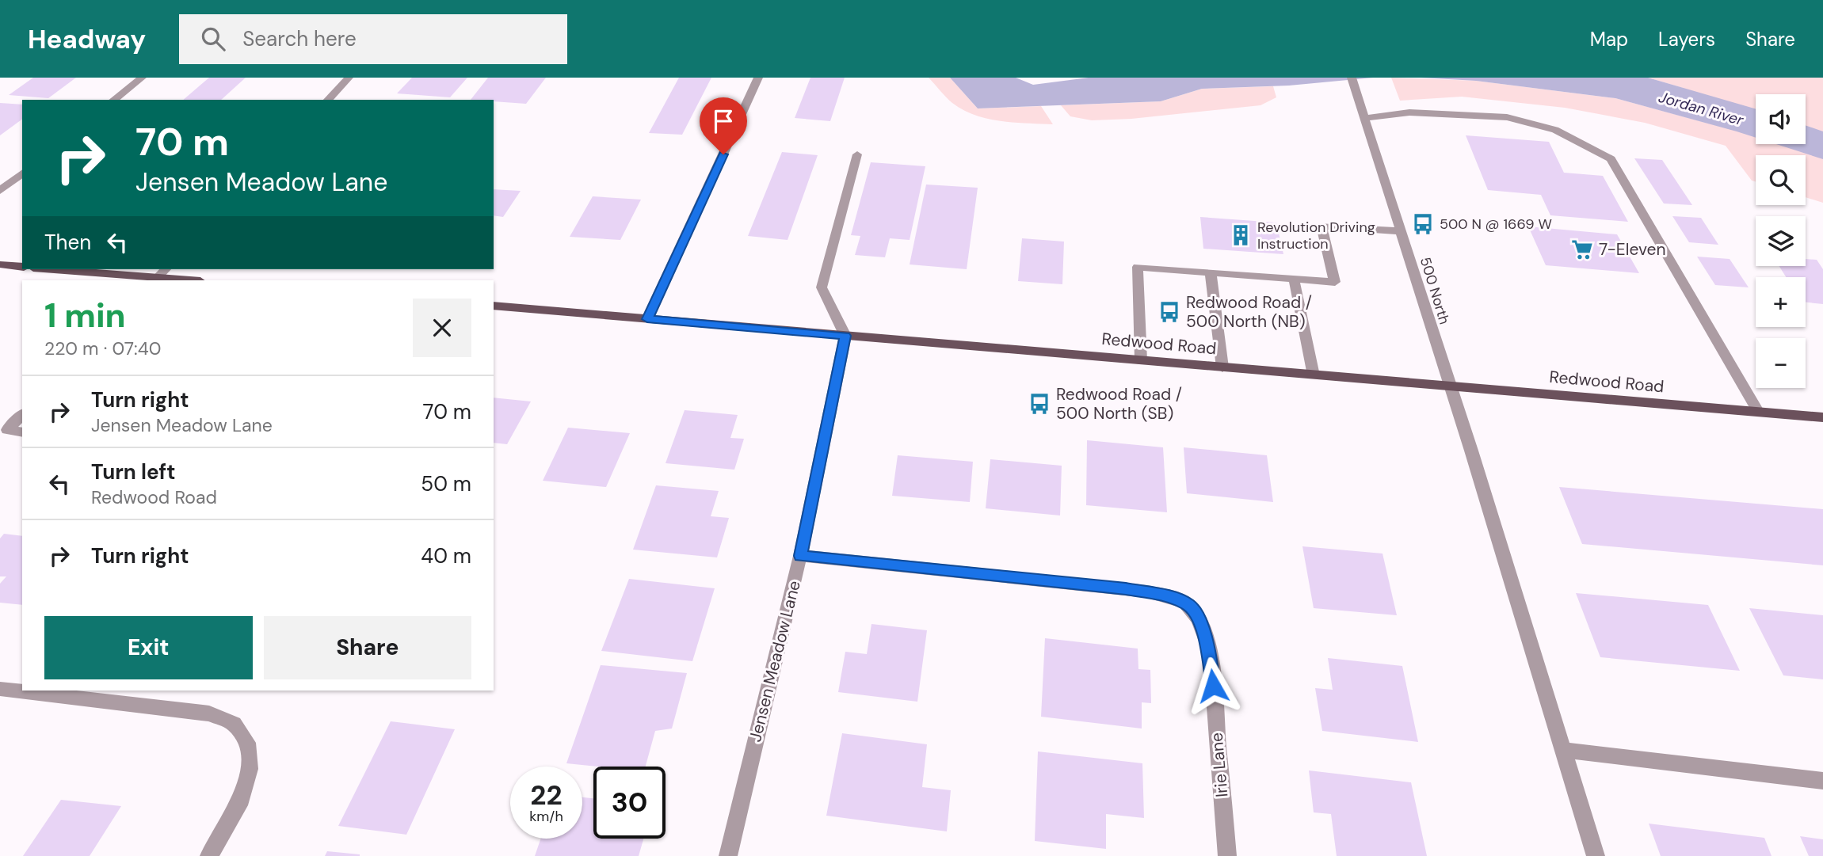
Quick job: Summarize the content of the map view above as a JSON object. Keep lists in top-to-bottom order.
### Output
{
  "streets": {
    "main road": ["Redwood Road"],
    "street": ["500 North", "Jensen Meadow Lane", "Irie Lane"]
  },
  "crossings": [
    ["500 North", "Redwood Road"],
    ["Redwood Road", "Jensen Meadow Lane"],
    ["Jensen Meadow Lane", "Irie Lane"]
  ],
  "water": ["Jordan River"],
  "places": {
    "bus stop": ["500 N @ 1669 W", "Redwood Road / 500 North (NB)", "Redwood Road / 500 North (SB)"],
    "building": ["Revolution Driving Instruction"],
    "supermarket": ["7-Eleven"]
  },
  "page": {
    "header": "Headway",
    "search": "Search here",
    "nav": ["Map", "Layers", "Share"],
    "map_buttons": ["+", "−"],
    "turn": ["70 m", "Jensen Meadow Lane"],
    "then": "Then",
    "heading": ["1 min", "220 m · 07:40"],
    "list": [
      {
        "name": "Turn right",
        "note": "Jensen Meadow Lane",
        "value": "70 m"
      },
      {
        "name": "Turn left",
        "note": "Redwood Road",
        "value": "50 m"
      },
      {
        "name": "Turn right",
        "value": "40 m"
      }
    ],
    "buttons": ["Exit", "Share"],
    "speed": "22 km/h",
    "limit": "30"
  }
}
